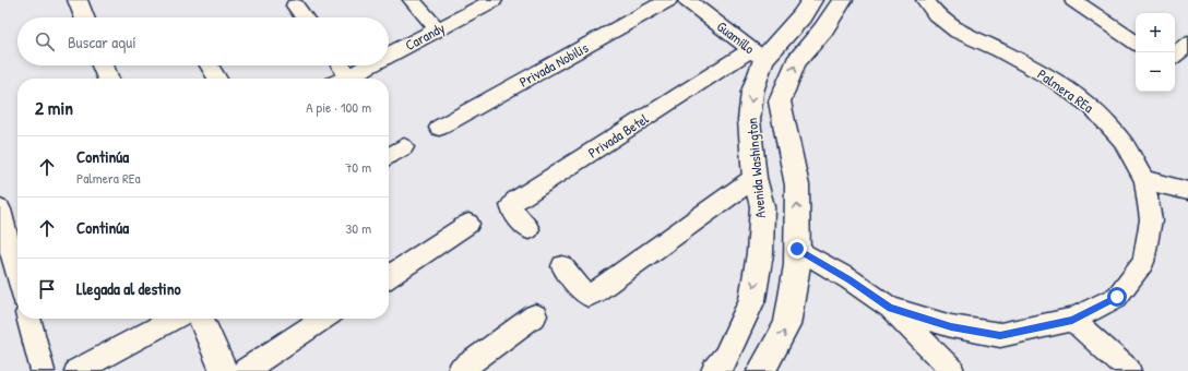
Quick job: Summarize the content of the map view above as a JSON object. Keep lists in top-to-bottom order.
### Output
{
  "streets": {
    "main road": ["Avenida Washington"],
    "street": [
      "Carandy",
      "Guamillo",
      "Privada Nobilis",
      "Palmera REa",
      "Privada Betel"
    ]
  },
  "crossings": [
    ["Guamillo", "Privada Betel"],
    ["Guamillo", "Avenida Washington"],
    ["Privada Betel", "Avenida Washington"]
  ],
  "page": {
    "map_buttons": ["+", "−"],
    "search": "Buscar aquí",
    "heading": ["2 min", "A pie · 100 m"],
    "list": [
      ["Continúa", "Palmera REa", "70 m"],
      ["Continúa", "30 m"],
      "Llegada al destino"
    ]
  }
}
